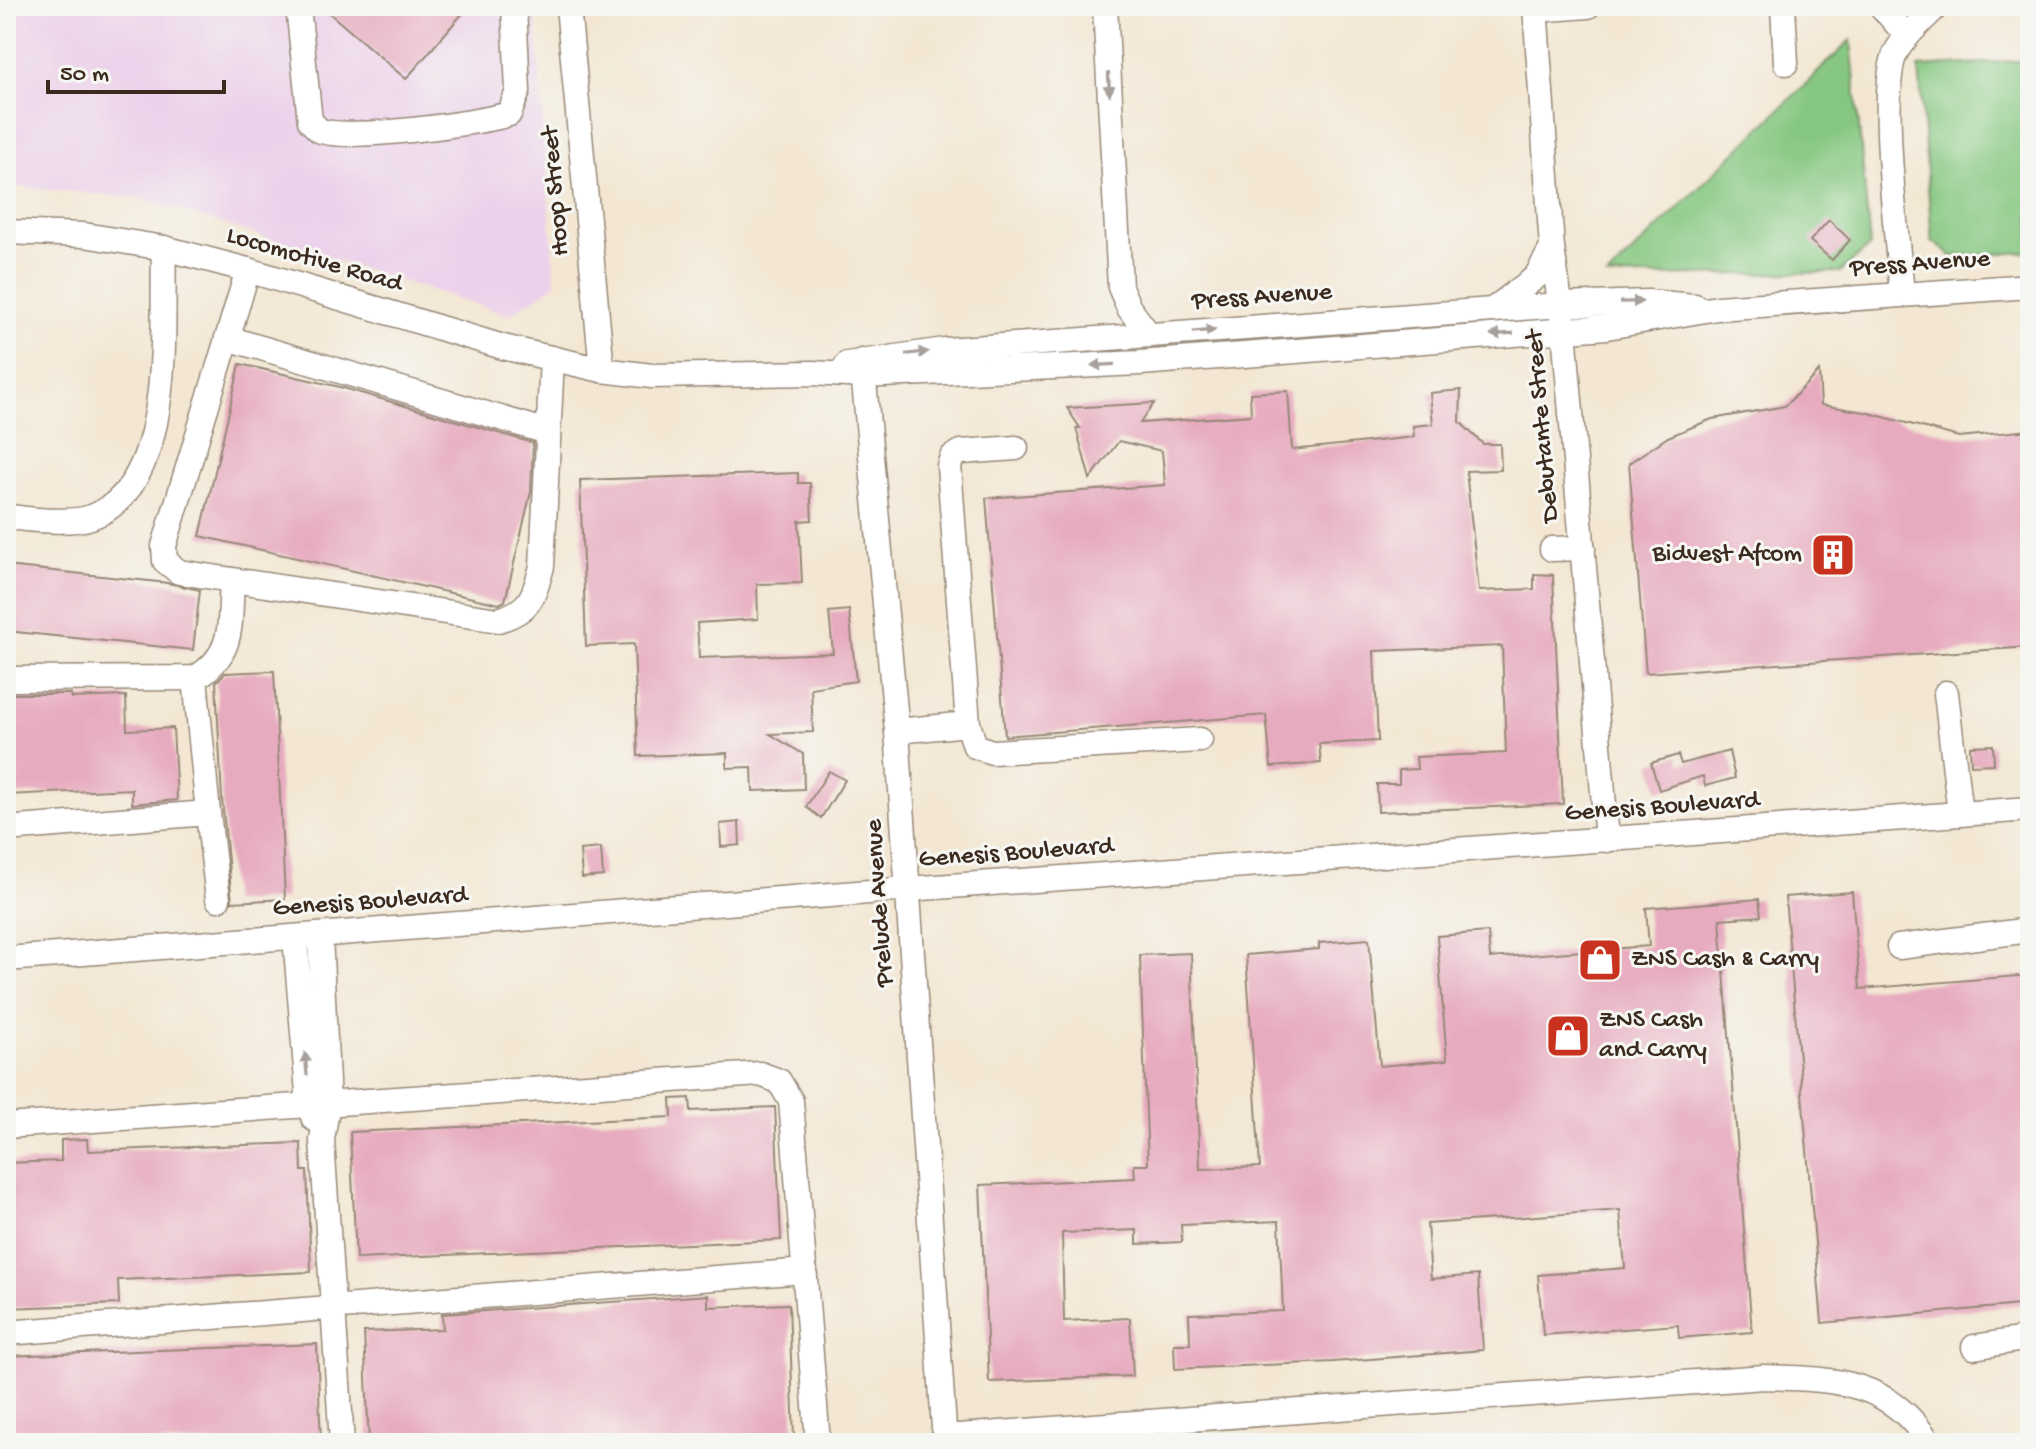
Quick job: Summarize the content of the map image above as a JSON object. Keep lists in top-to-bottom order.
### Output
{
  "streets": {
    "street": [
      "Hoop Street",
      "Locomotive Road",
      "Press Avenue",
      "Debutante Street",
      "Genesis Boulevard",
      "Prelude Avenue"
    ]
  },
  "crossings": [
    ["Hoop Street", "Locomotive Road"],
    ["Hoop Street", "Press Avenue"],
    ["Locomotive Road", "Press Avenue"],
    ["Press Avenue", "Debutante Street"],
    ["Press Avenue", "Prelude Avenue"],
    ["Debutante Street", "Genesis Boulevard"],
    ["Genesis Boulevard", "Prelude Avenue"]
  ],
  "places": {
    "building": ["Bidvest Afcom"],
    "shop": ["ZNS Cash & Carry", "ZNS Cash and Carry"]
  },
  "scale_bar": "50 m"
}
